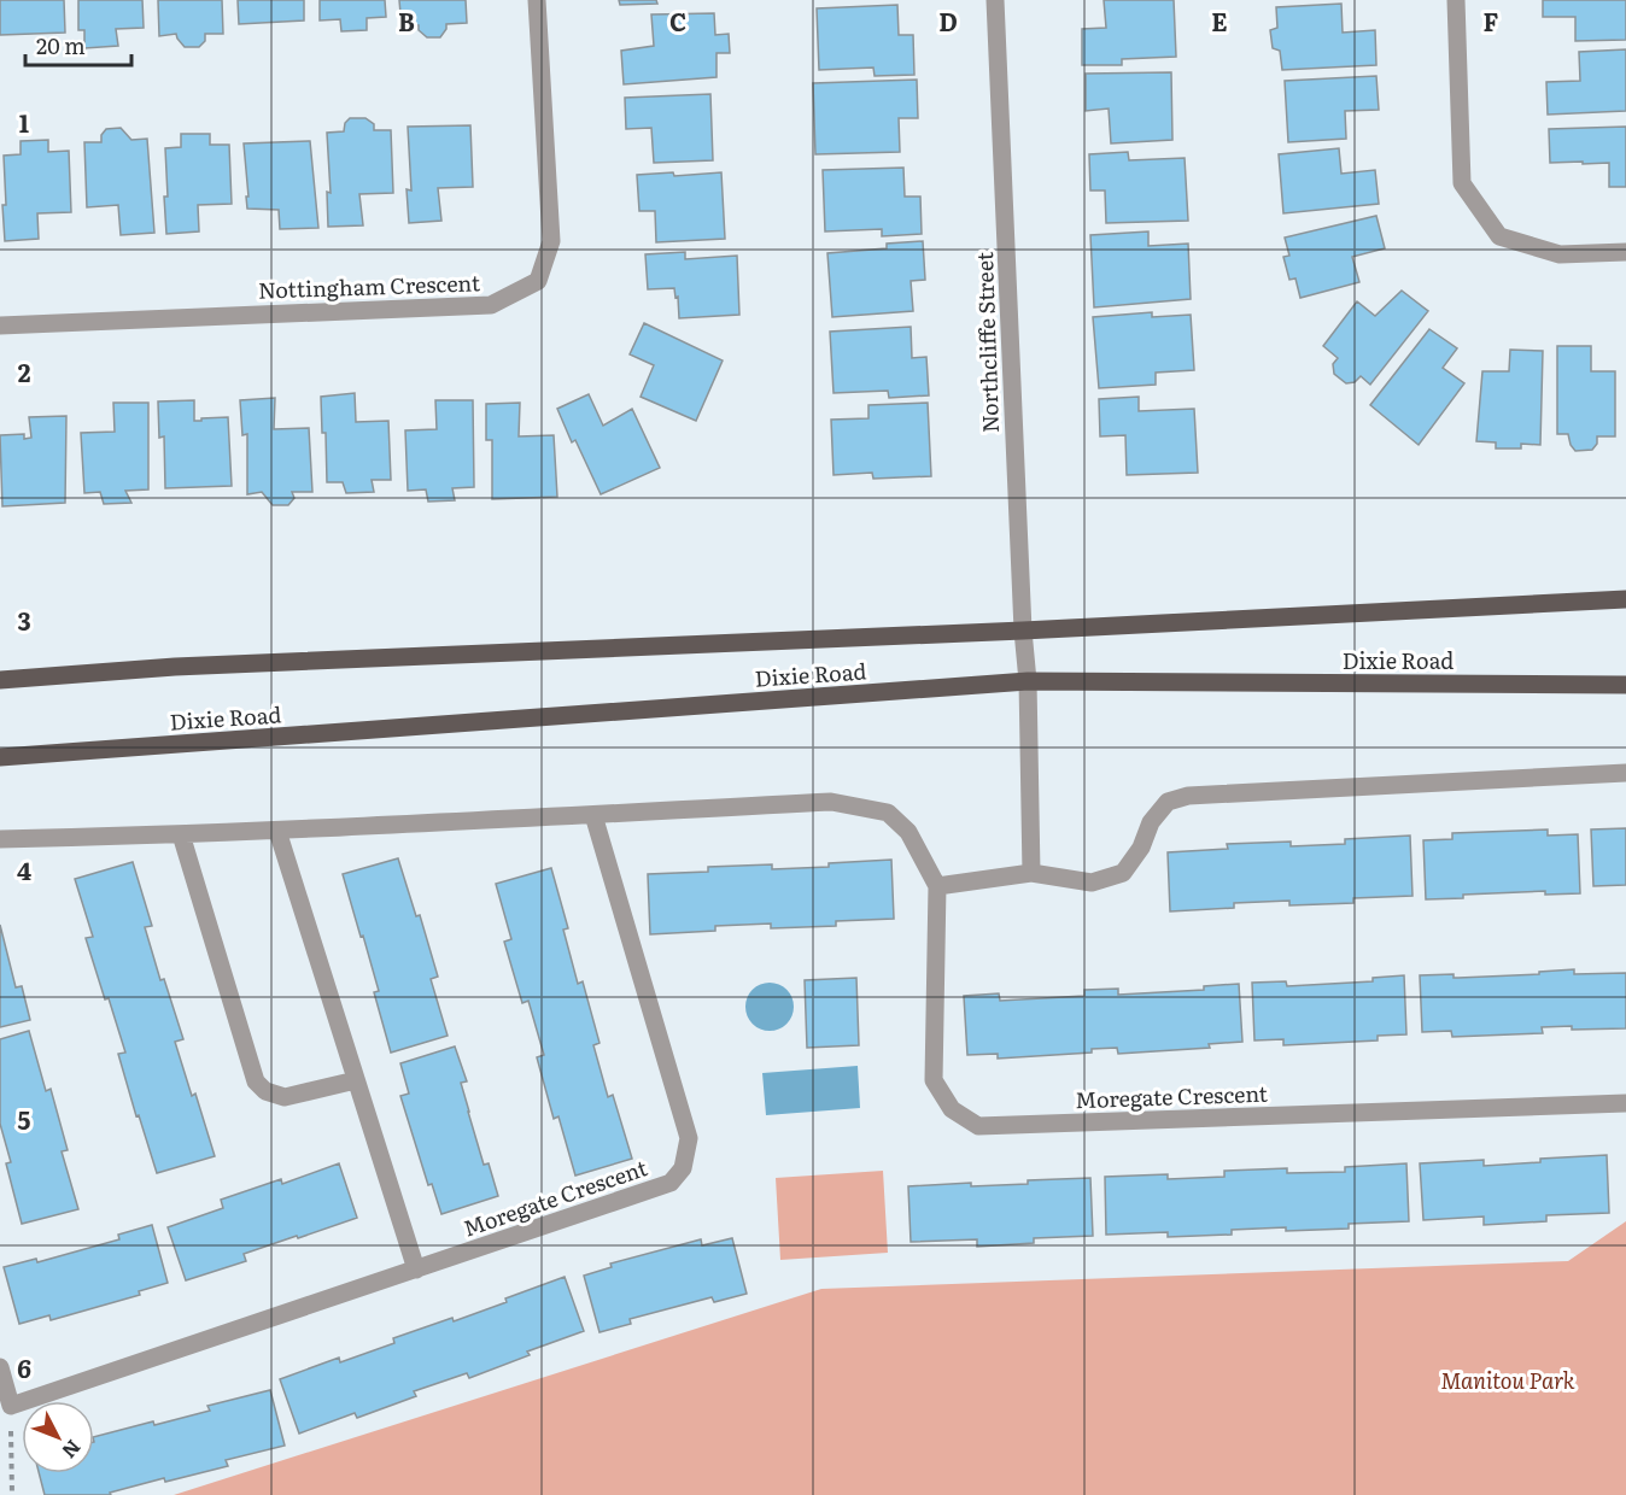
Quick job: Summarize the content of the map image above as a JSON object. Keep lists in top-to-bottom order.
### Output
{
  "streets": {
    "main road": ["Dixie Road"],
    "street": ["Nottingham Crescent", "Northcliffe Street", "Moregate Crescent"]
  },
  "crossings": [
    ["Northcliffe Street", "Dixie Road"]
  ],
  "parks": ["Manitou Park"],
  "scale_bar": "20 m",
  "north": "bottom right",
  "grid": {
    "columns": [
      "B",
      "C",
      "D",
      "E",
      "F"
    ],
    "rows": [
      "1",
      "2",
      "3",
      "4",
      "5",
      "6"
    ]
  }
}
